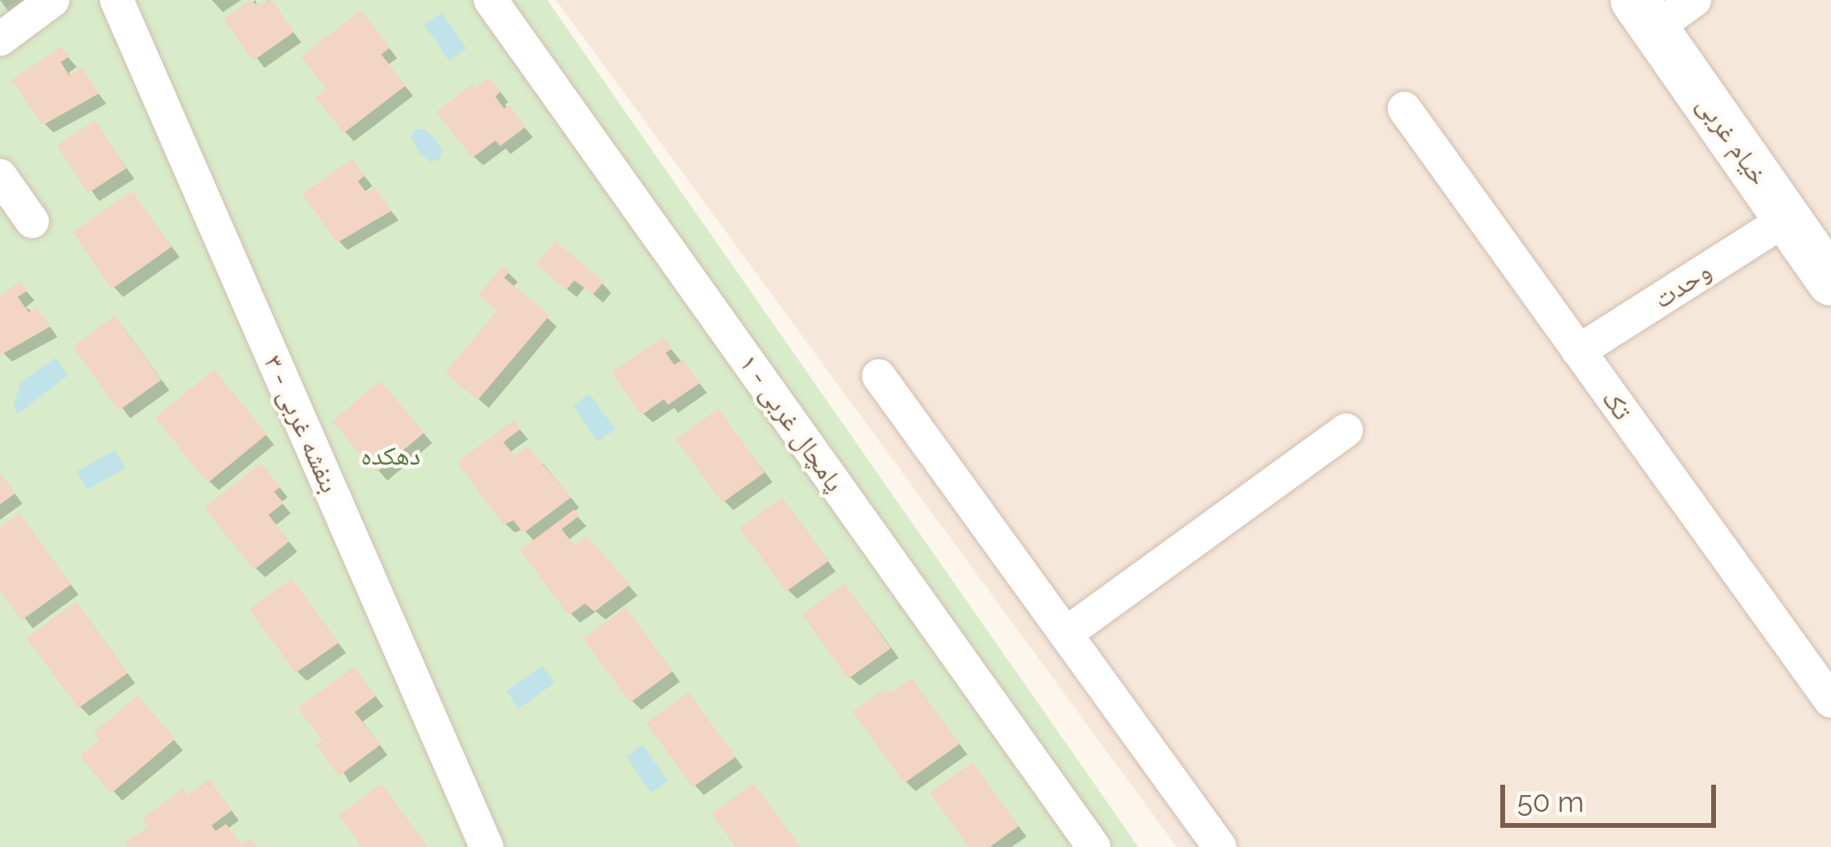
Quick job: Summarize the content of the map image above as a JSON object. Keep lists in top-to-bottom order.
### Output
{
  "streets": {
    "street": [
      "خیام غربی",
      "وحدت",
      "تک",
      "پامچال غربی - ۱",
      "بنفشه غربی - ۳"
    ]
  },
  "crossings": [
    ["خیام غربی", "وحدت"],
    ["وحدت", "تک"]
  ],
  "parks": ["دهکده"],
  "scale_bar": "50 m"
}
